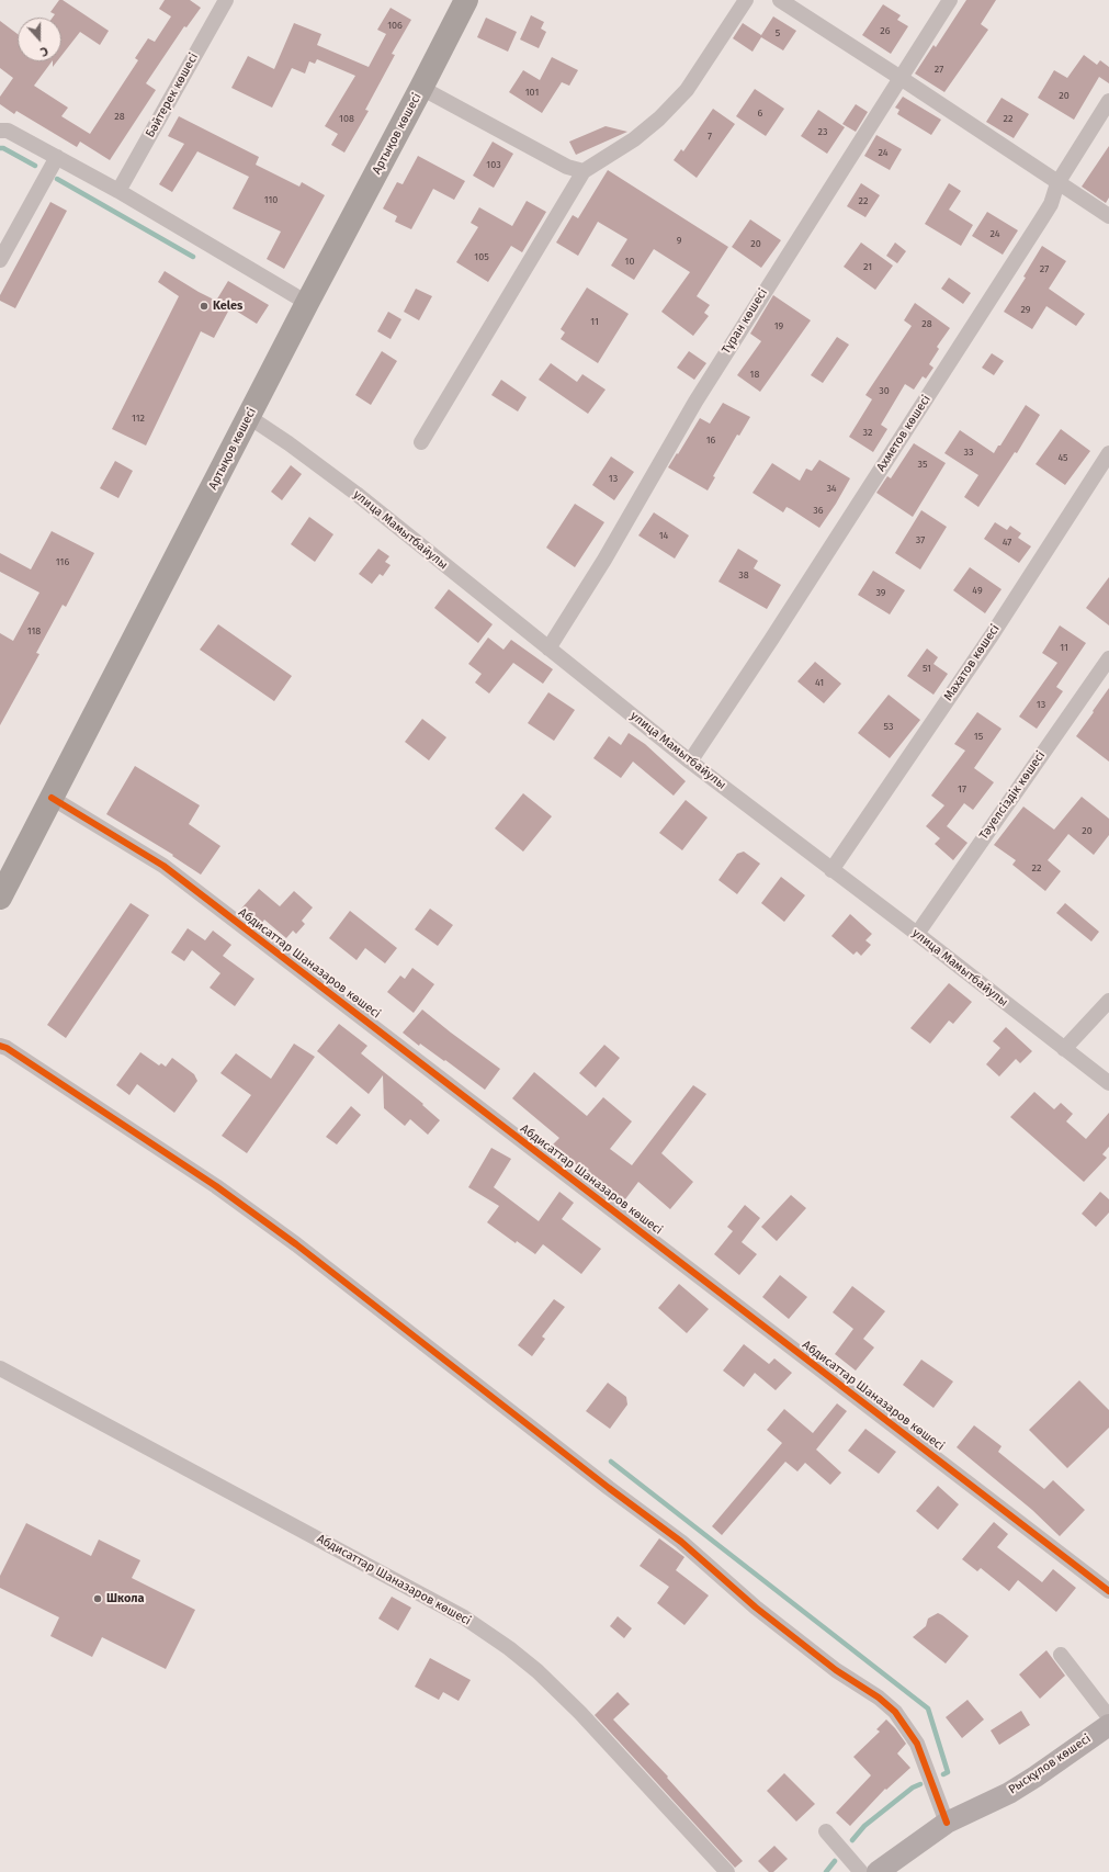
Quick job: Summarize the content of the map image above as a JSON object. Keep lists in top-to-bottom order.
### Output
{
  "streets": {
    "highway": ["Артықов көшесі"],
    "street": [
      "Бәйтерек көшесі",
      "Тұран көшесі",
      "Ахметов көшесі",
      "улица Мамытбайулы",
      "Махатов көшесі",
      "Тәуелсіздік көшесі",
      "Абдисаттар Шаназаров көшесі",
      "Рысқұлов көшесі"
    ]
  },
  "crossings": [
    ["Артықов көшесі", "улица Мамытбайулы"],
    ["Артықов көшесі", "Абдисаттар Шаназаров көшесі"],
    ["Тұран көшесі", "улица Мамытбайулы"],
    ["Ахметов көшесі", "улица Мамытбайулы"],
    ["улица Мамытбайулы", "Махатов көшесі"],
    ["улица Мамытбайулы", "Тәуелсіздік көшесі"]
  ],
  "places": ["Keles", "Школа"],
  "house_numbers": [
    "106",
    "26",
    "5",
    "27",
    "101",
    "20",
    "6",
    "28",
    "108",
    "22",
    "23",
    "7",
    "24",
    "103",
    "110",
    "22",
    "24",
    "9",
    "20",
    "105",
    "10",
    "21",
    "27",
    "29",
    "11",
    "28",
    "19",
    "18",
    "30",
    "112",
    "32",
    "16",
    "33",
    "45",
    "35",
    "13",
    "34",
    "36",
    "14",
    "37",
    "47",
    "116",
    "38",
    "49",
    "39",
    "118",
    "11",
    "51",
    "41",
    "13",
    "53",
    "15",
    "17",
    "20",
    "22"
  ],
  "north": "bottom"
}
